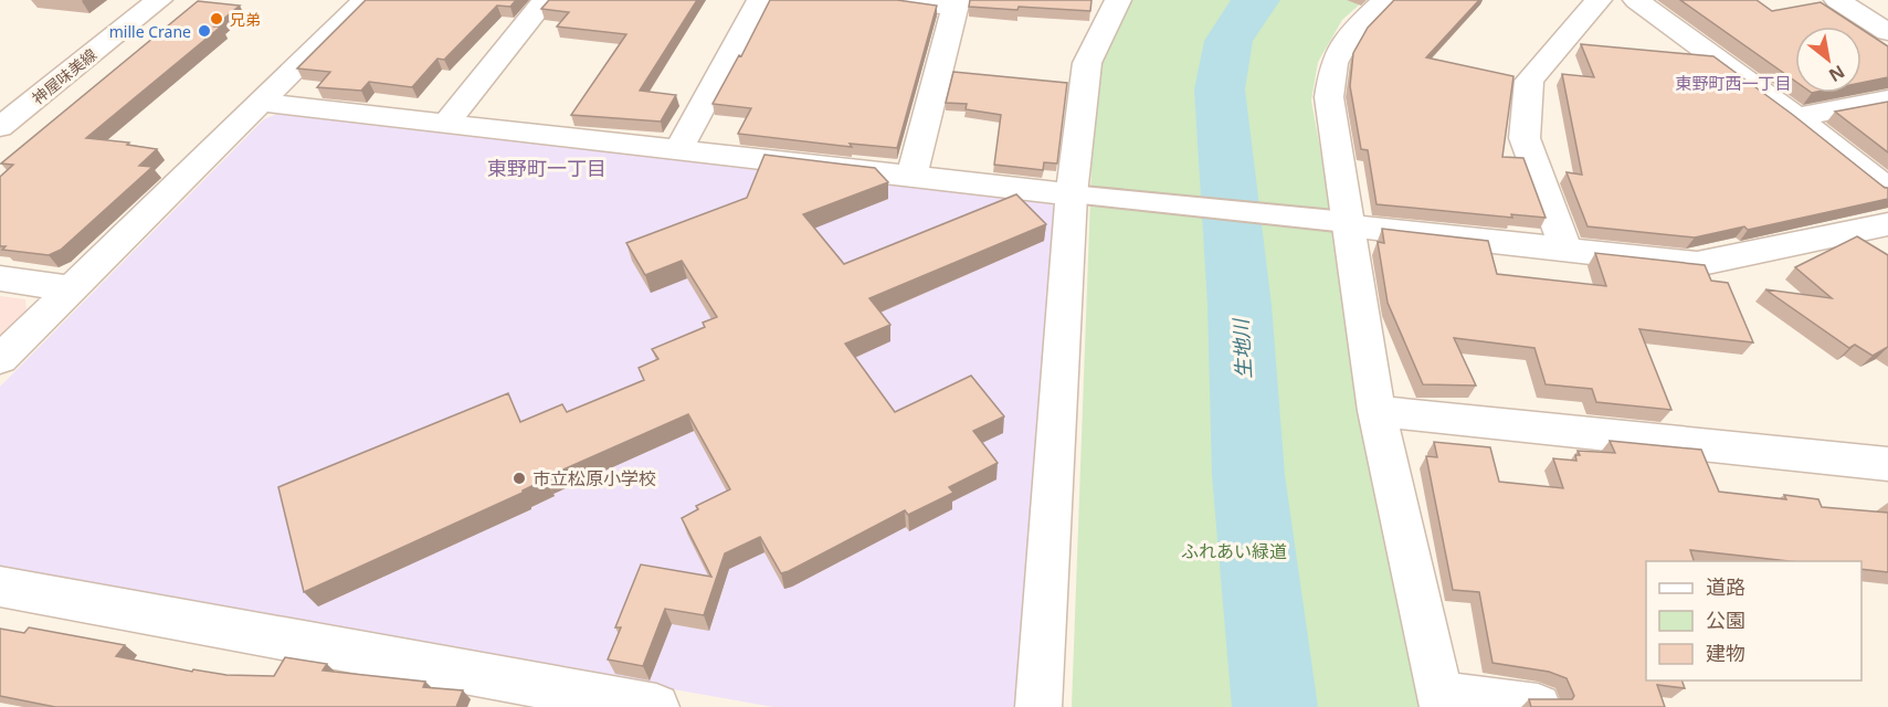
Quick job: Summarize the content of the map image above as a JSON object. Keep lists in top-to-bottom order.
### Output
{
  "streets": {
    "street": ["神屋味美線"]
  },
  "districts": ["東野町西一丁目", "東野町一丁目"],
  "water": ["生地川"],
  "parks": ["ふれあい緑道"],
  "places": ["兄弟", "mille Crane", "市立松原小学校"],
  "legend": ["道路", "公園", "建物"],
  "north": "bottom right"
}
